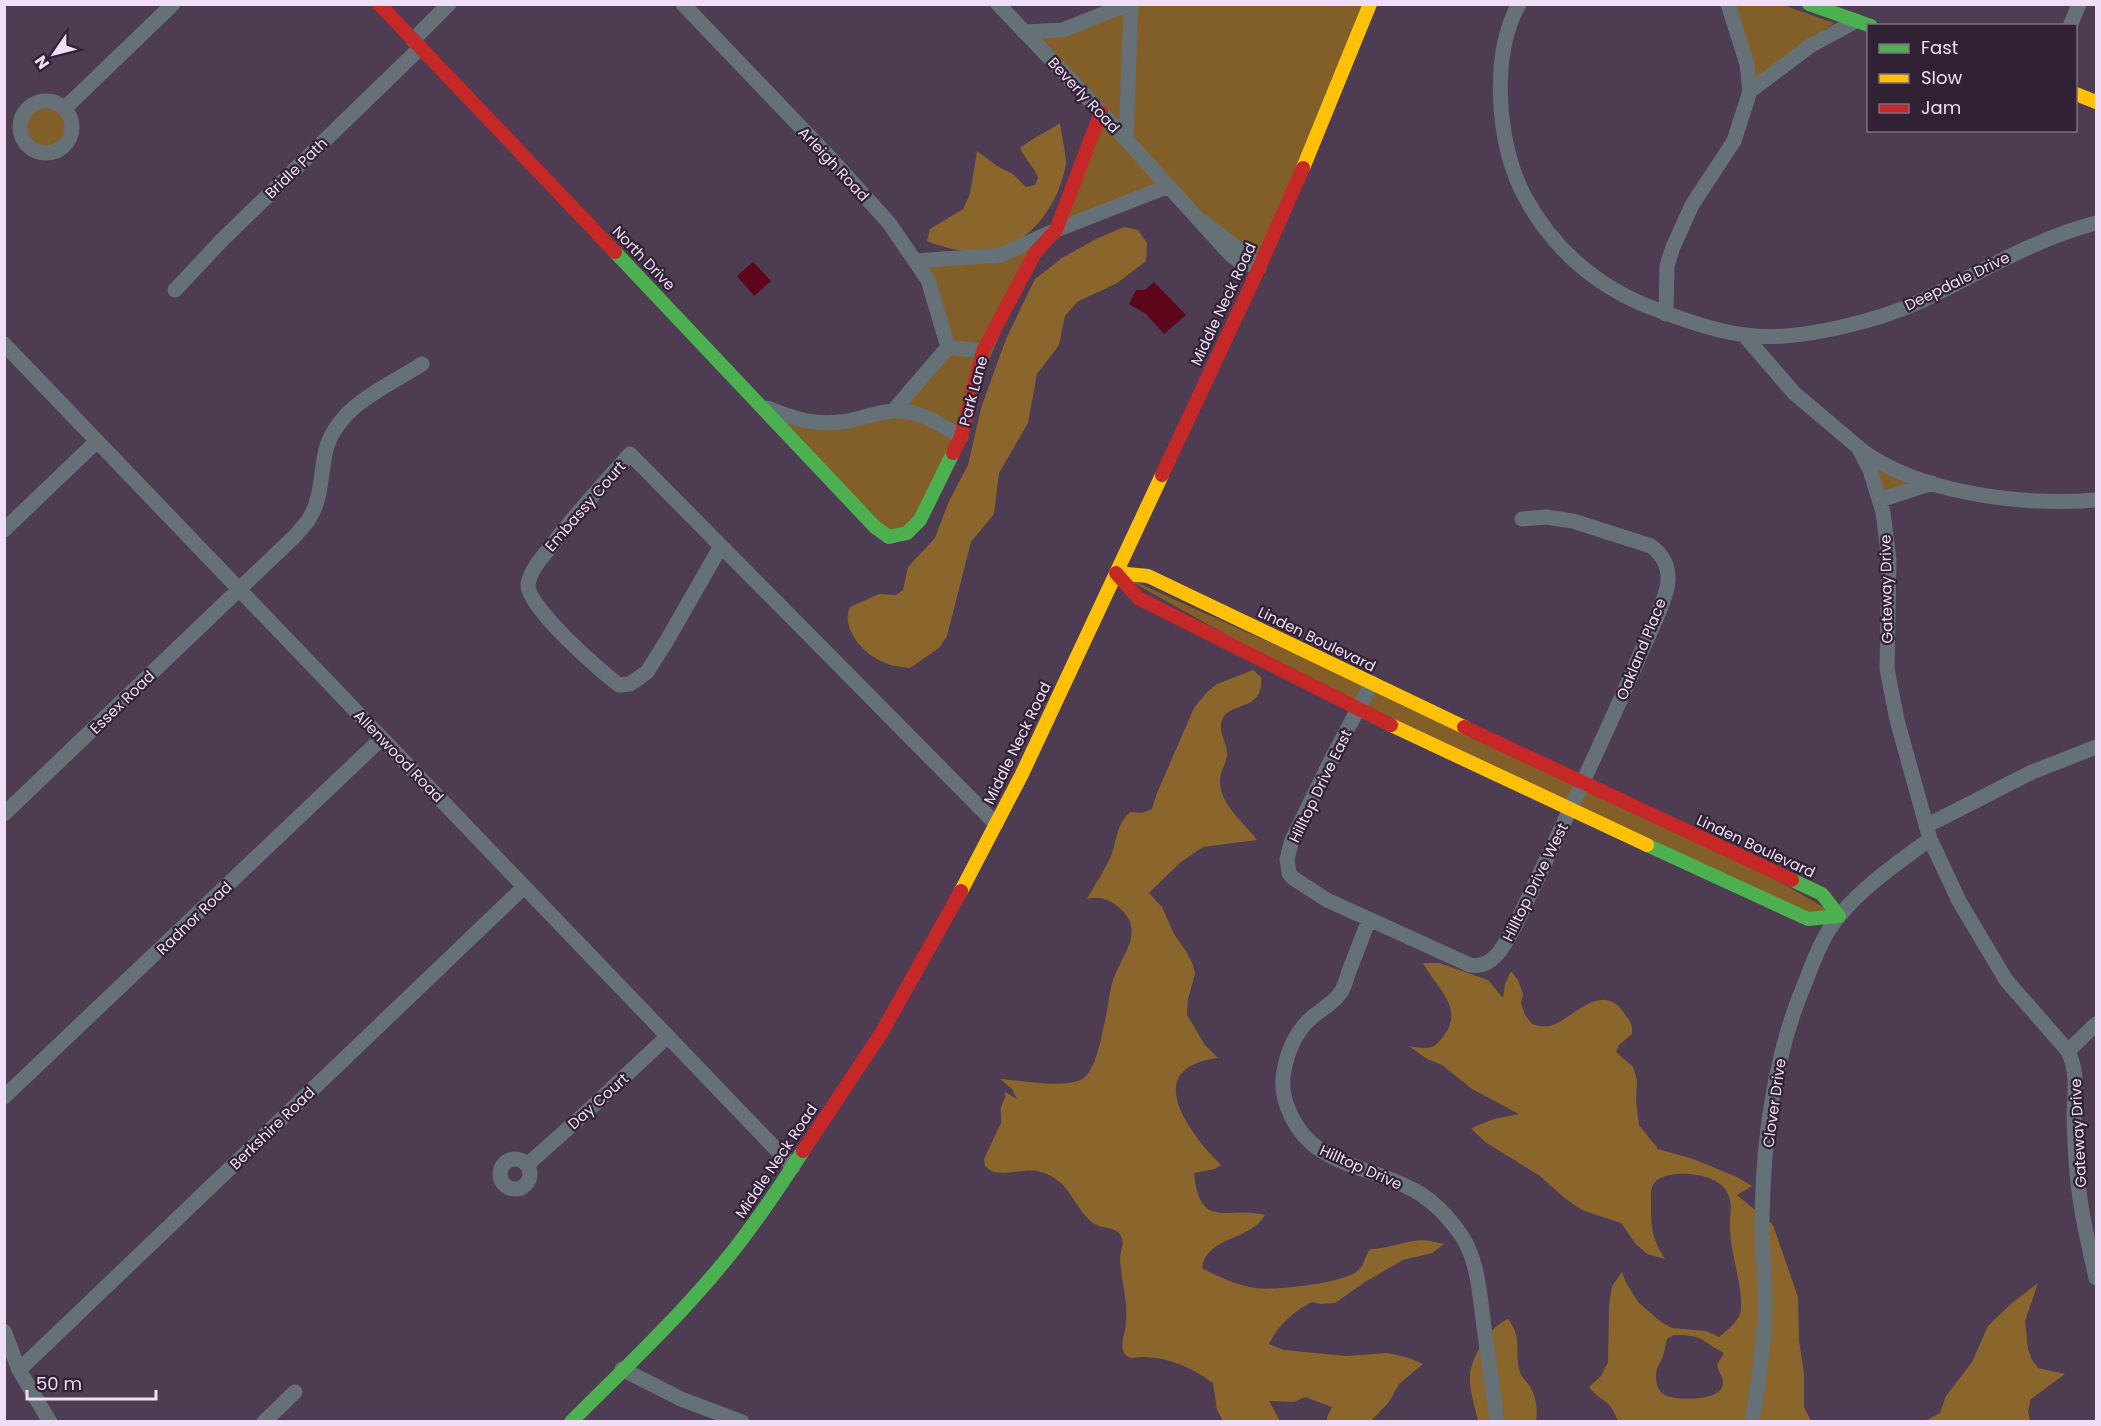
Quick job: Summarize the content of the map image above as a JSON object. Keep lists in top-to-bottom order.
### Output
{
  "streets": {
    "street": [
      "Beverly Road",
      "Arleigh Road",
      "Bridle Path",
      "North Drive",
      "Deepdale Drive",
      "Middle Neck Road",
      "Park Lane",
      "Embassy Court",
      "Gateway Drive",
      "Linden Boulevard",
      "Oakland Place",
      "Essex Road",
      "Allenwood Road",
      "Hilltop Drive East",
      "Hilltop Drive West",
      "Radnor Road",
      "Day Court",
      "Clover Drive",
      "Berkshire Road",
      "Hilltop Drive"
    ]
  },
  "crossings": [
    ["Beverly Road", "Middle Neck Road"],
    ["Beverly Road", "Park Lane"],
    ["Arleigh Road", "Park Lane"],
    ["Bridle Path", "North Drive"],
    ["North Drive", "Park Lane"],
    ["Deepdale Drive", "Gateway Drive"],
    ["Middle Neck Road", "Embassy Court"],
    ["Middle Neck Road", "Linden Boulevard"],
    ["Middle Neck Road", "Allenwood Road"],
    ["Gateway Drive", "Clover Drive"],
    ["Linden Boulevard", "Oakland Place"],
    ["Linden Boulevard", "Hilltop Drive East"],
    ["Linden Boulevard", "Clover Drive"],
    ["Oakland Place", "Hilltop Drive West"],
    ["Essex Road", "Allenwood Road"],
    ["Allenwood Road", "Radnor Road"],
    ["Allenwood Road", "Day Court"],
    ["Allenwood Road", "Berkshire Road"],
    ["Hilltop Drive East", "Hilltop Drive West"],
    ["Hilltop Drive East", "Hilltop Drive"],
    ["Hilltop Drive West", "Hilltop Drive"]
  ],
  "legend": ["Fast", "Slow", "Jam"],
  "scale_bar": "50 m",
  "north": "bottom left"
}
